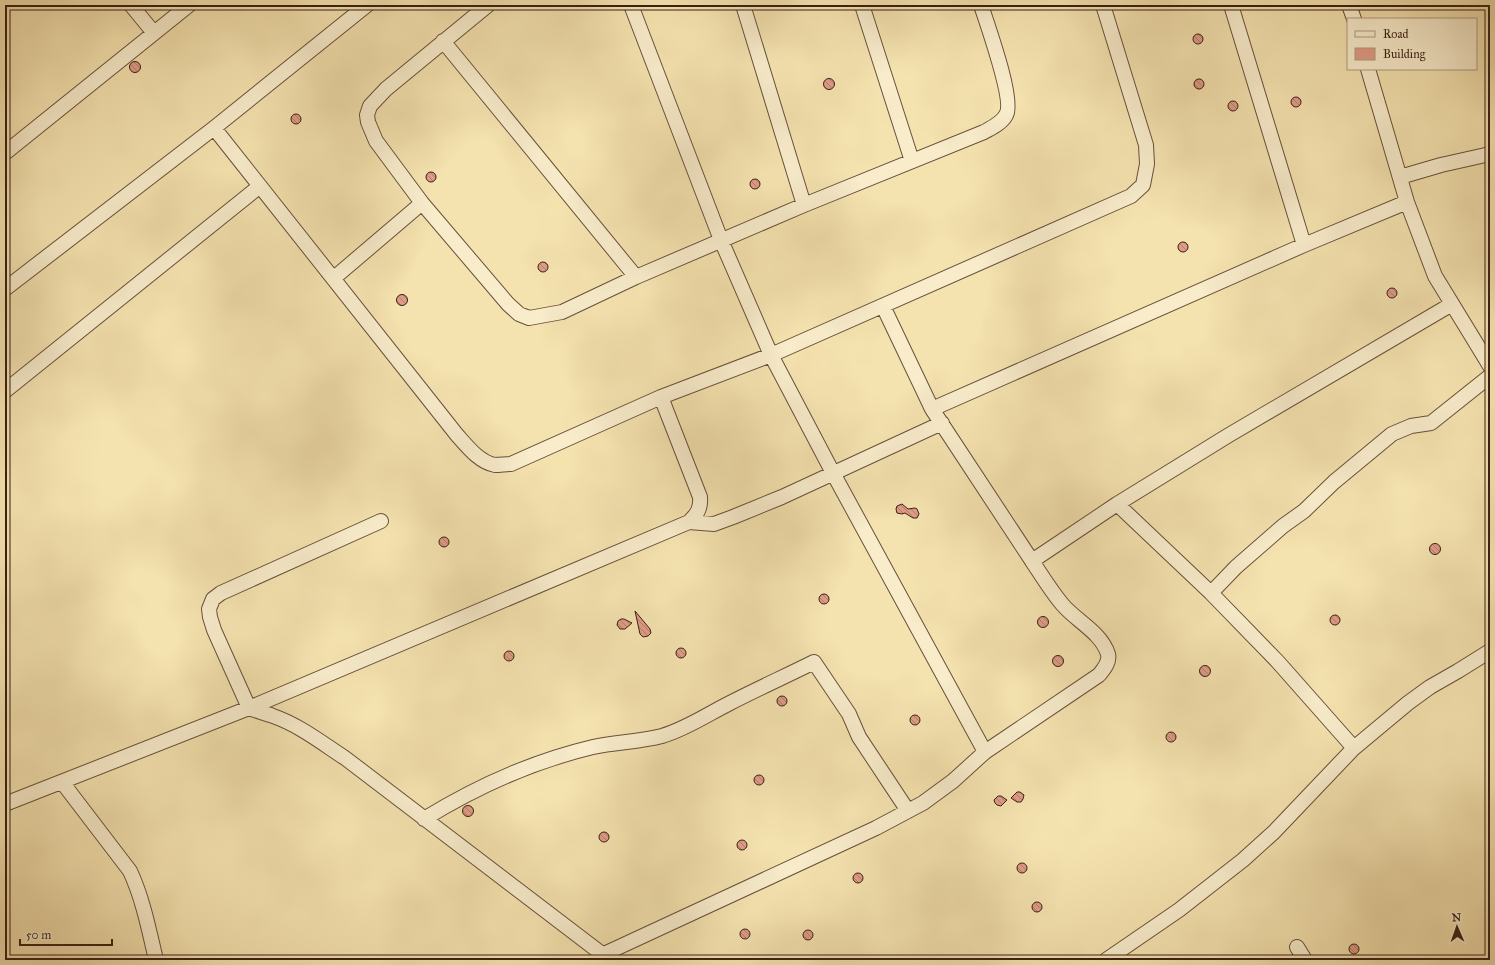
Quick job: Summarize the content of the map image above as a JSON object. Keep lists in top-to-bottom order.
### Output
{
  "legend": ["Road", "Building"],
  "scale_bar": "50 m",
  "north": "top"
}
